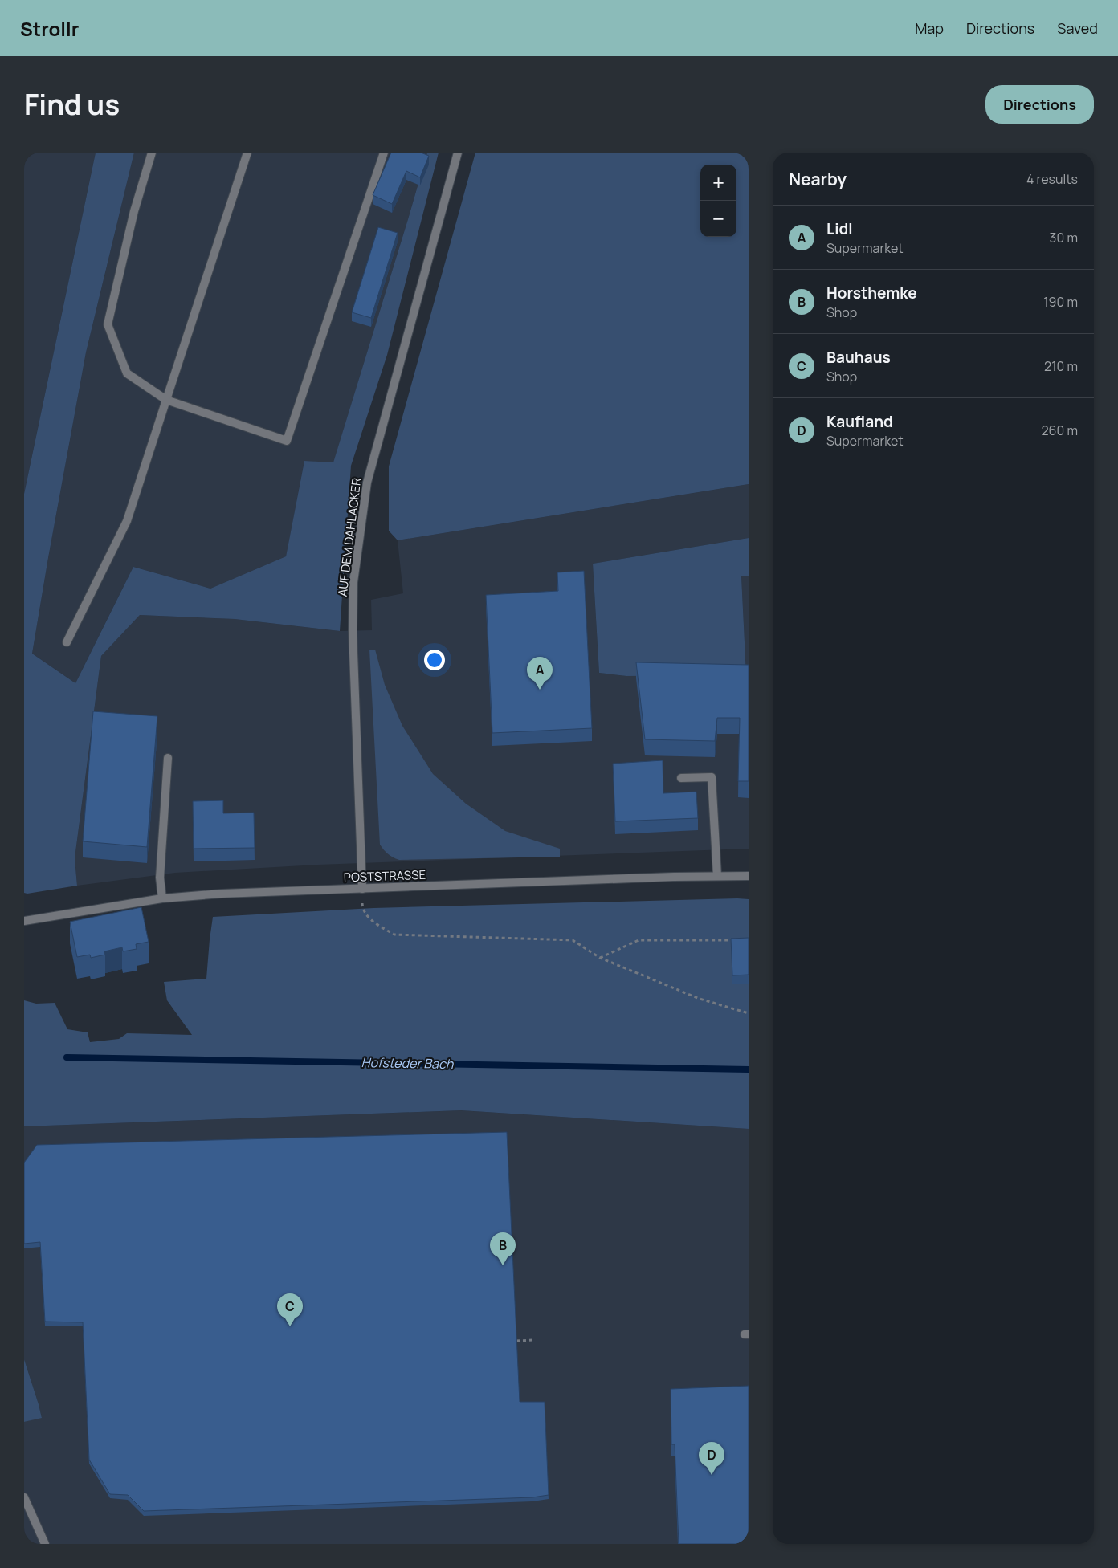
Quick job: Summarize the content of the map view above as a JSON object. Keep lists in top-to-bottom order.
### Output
{
  "streets": {
    "street": ["AUF DEM DAHLACKER", "POSTSTRASSE"]
  },
  "crossings": [
    ["AUF DEM DAHLACKER", "POSTSTRASSE"]
  ],
  "water": ["Hofsteder Bach"],
  "page": {
    "header": "Strollr",
    "nav": ["Map", "Directions", "Saved"],
    "title": "Find us",
    "buttons": "Directions",
    "heading": ["Nearby", "4 results"],
    "map_buttons": ["+", "−"],
    "list": [
      {
        "mark": "A",
        "name": "Lidl",
        "note": "Supermarket",
        "value": "30 m"
      },
      {
        "mark": "B",
        "name": "Horsthemke",
        "note": "Shop",
        "value": "190 m"
      },
      {
        "mark": "C",
        "name": "Bauhaus",
        "note": "Shop",
        "value": "210 m"
      },
      {
        "mark": "D",
        "name": "Kaufland",
        "note": "Supermarket",
        "value": "260 m"
      }
    ],
    "pins": [
      "A",
      "B",
      "C",
      "D"
    ]
  }
}
